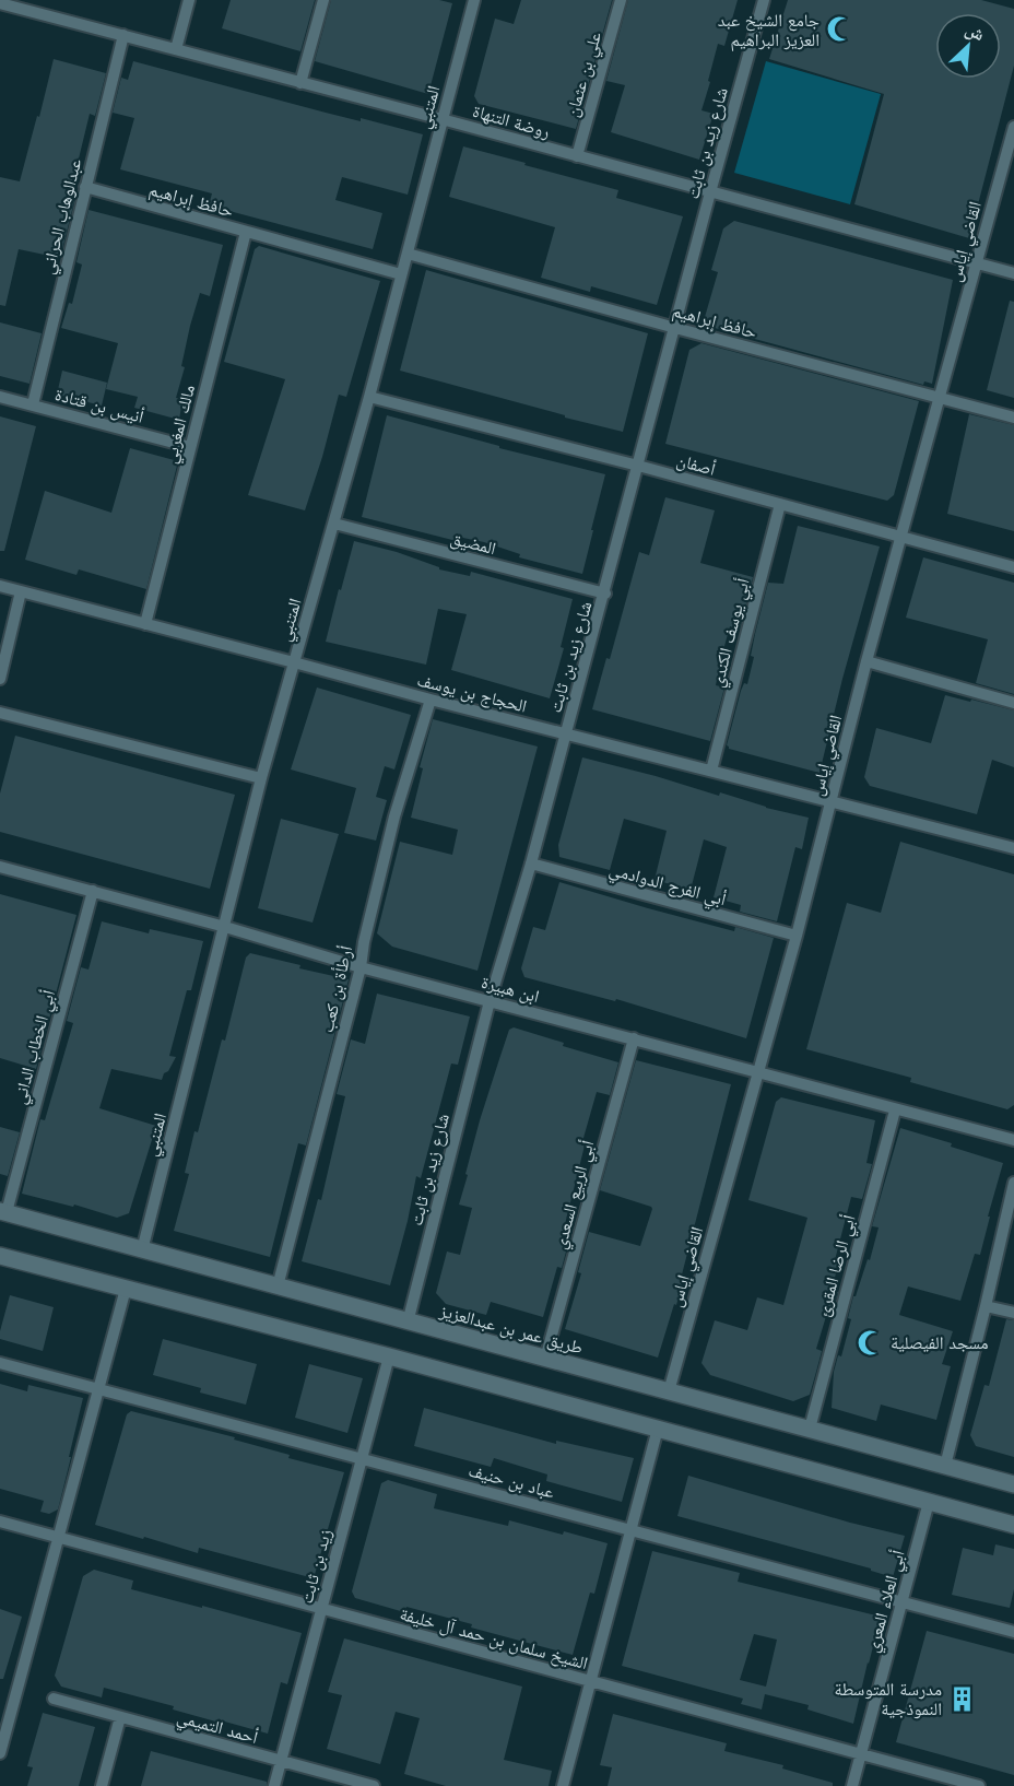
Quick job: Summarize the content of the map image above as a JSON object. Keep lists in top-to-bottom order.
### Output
{
  "streets": {
    "main road": ["طريق عمر بن عبدالعزيز"],
    "street": [
      "علي بن عثمان",
      "المتنبي",
      "روضة التنهاة",
      "شارع زيد بن ثابت",
      "حافظ إبراهيم",
      "عبدالوهاب الحراني",
      "القاضي إياس",
      "أنيس بن قتادة",
      "مالك المغربي",
      "أصفان",
      "المضيق",
      "أبي يوسف الكندي",
      "الحجاج بن يوسف",
      "أبي الفرج الدوادمي",
      "أرطأة بن كعب",
      "ابن هبيرة",
      "أبي الخطاب الداني",
      "أبي الربيع السعدي",
      "أبي الرضا المقرئ",
      "عباد بن حنيف",
      "زيد بن ثابت",
      "أبي العلاء المعري",
      "الشيخ سلمان بن حمد آل خليفة",
      "أحمد التميمي"
    ]
  },
  "crossings": [
    ["علي بن عثمان", "روضة التنهاة"],
    ["المتنبي", "روضة التنهاة"],
    ["المتنبي", "حافظ إبراهيم"],
    ["المتنبي", "أصفان"],
    ["المتنبي", "المضيق"],
    ["المتنبي", "الحجاج بن يوسف"],
    ["المتنبي", "ابن هبيرة"],
    ["المتنبي", "طريق عمر بن عبدالعزيز"],
    ["روضة التنهاة", "شارع زيد بن ثابت"],
    ["روضة التنهاة", "عبدالوهاب الحراني"],
    ["روضة التنهاة", "القاضي إياس"],
    ["شارع زيد بن ثابت", "حافظ إبراهيم"],
    ["شارع زيد بن ثابت", "أصفان"],
    ["شارع زيد بن ثابت", "المضيق"],
    ["شارع زيد بن ثابت", "الحجاج بن يوسف"],
    ["شارع زيد بن ثابت", "أبي الفرج الدوادمي"],
    ["شارع زيد بن ثابت", "ابن هبيرة"],
    ["شارع زيد بن ثابت", "طريق عمر بن عبدالعزيز"],
    ["حافظ إبراهيم", "عبدالوهاب الحراني"],
    ["حافظ إبراهيم", "القاضي إياس"],
    ["حافظ إبراهيم", "مالك المغربي"],
    ["عبدالوهاب الحراني", "أنيس بن قتادة"],
    ["القاضي إياس", "أصفان"],
    ["القاضي إياس", "الحجاج بن يوسف"],
    ["القاضي إياس", "أبي الفرج الدوادمي"],
    ["القاضي إياس", "ابن هبيرة"],
    ["القاضي إياس", "طريق عمر بن عبدالعزيز"],
    ["أنيس بن قتادة", "مالك المغربي"],
    ["مالك المغربي", "الحجاج بن يوسف"],
    ["أصفان", "أبي يوسف الكندي"],
    ["أبي يوسف الكندي", "الحجاج بن يوسف"],
    ["الحجاج بن يوسف", "أرطأة بن كعب"],
    ["أرطأة بن كعب", "ابن هبيرة"],
    ["أرطأة بن كعب", "طريق عمر بن عبدالعزيز"],
    ["ابن هبيرة", "أبي الخطاب الداني"],
    ["ابن هبيرة", "أبي الربيع السعدي"],
    ["ابن هبيرة", "أبي الرضا المقرئ"],
    ["أبي الخطاب الداني", "طريق عمر بن عبدالعزيز"],
    ["أبي الربيع السعدي", "طريق عمر بن عبدالعزيز"],
    ["أبي الرضا المقرئ", "طريق عمر بن عبدالعزيز"],
    ["عباد بن حنيف", "زيد بن ثابت"],
    ["عباد بن حنيف", "أبي العلاء المعري"],
    ["زيد بن ثابت", "الشيخ سلمان بن حمد آل خليفة"],
    ["زيد بن ثابت", "أحمد التميمي"],
    ["أبي العلاء المعري", "الشيخ سلمان بن حمد آل خليفة"]
  ],
  "places": {
    "mosque": ["جامع الشيخ عبد العزيز البراهيم", "مسجد الفيصلية"],
    "building": ["مدرسة المتوسطة النموذجية"]
  },
  "north": "top right"
}
